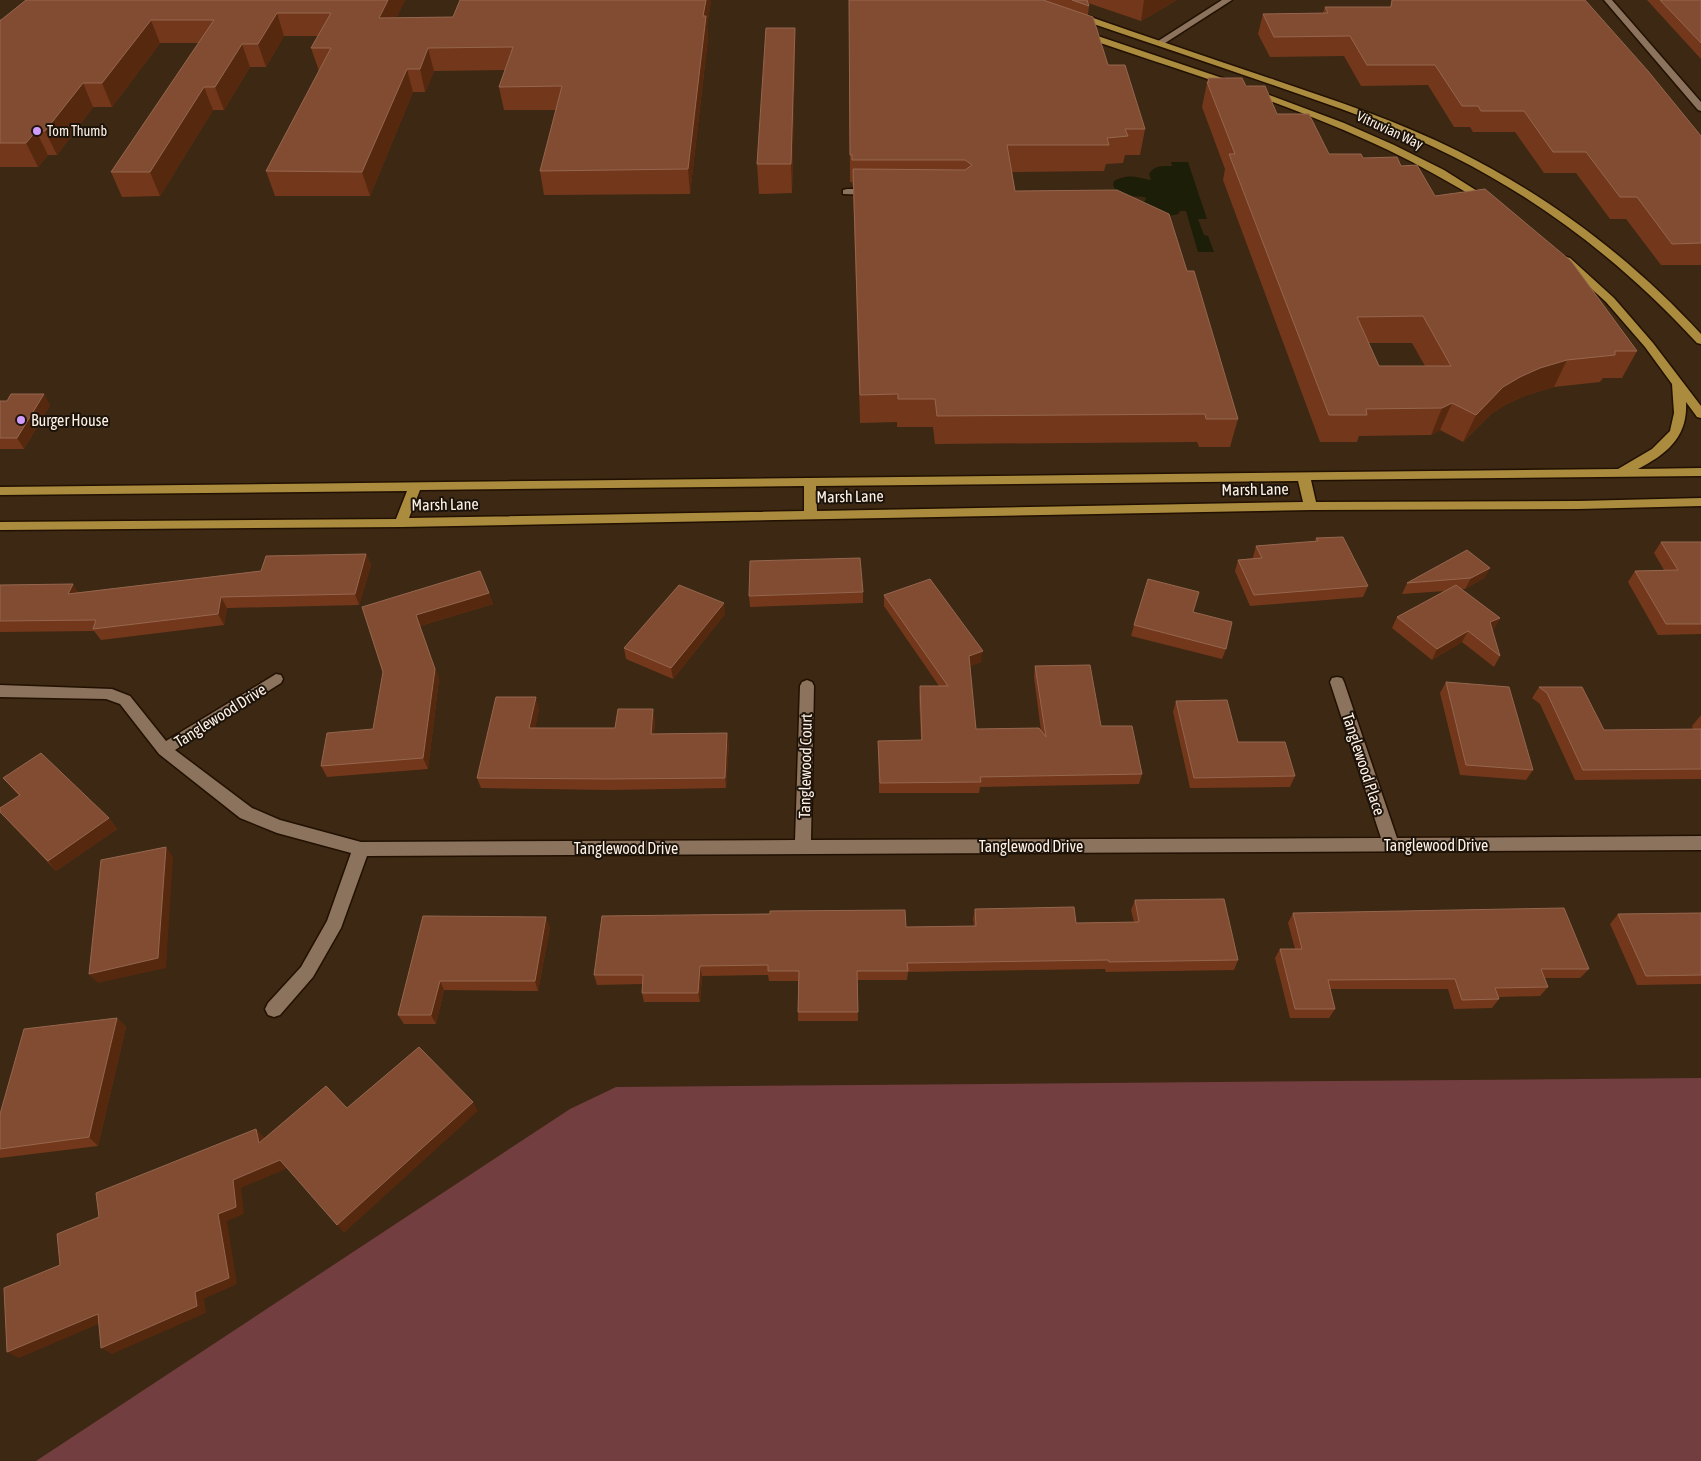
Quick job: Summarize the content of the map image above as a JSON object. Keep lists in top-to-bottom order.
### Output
{
  "streets": {
    "main road": ["Vitruvian Way", "Marsh Lane"],
    "street": ["Tanglewood Drive", "Tanglewood Place", "Tanglewood Court"]
  },
  "crossings": [
    ["Tanglewood Drive", "Tanglewood Place"],
    ["Tanglewood Drive", "Tanglewood Court"]
  ],
  "places": ["Tom Thumb", "Burger House"]
}
